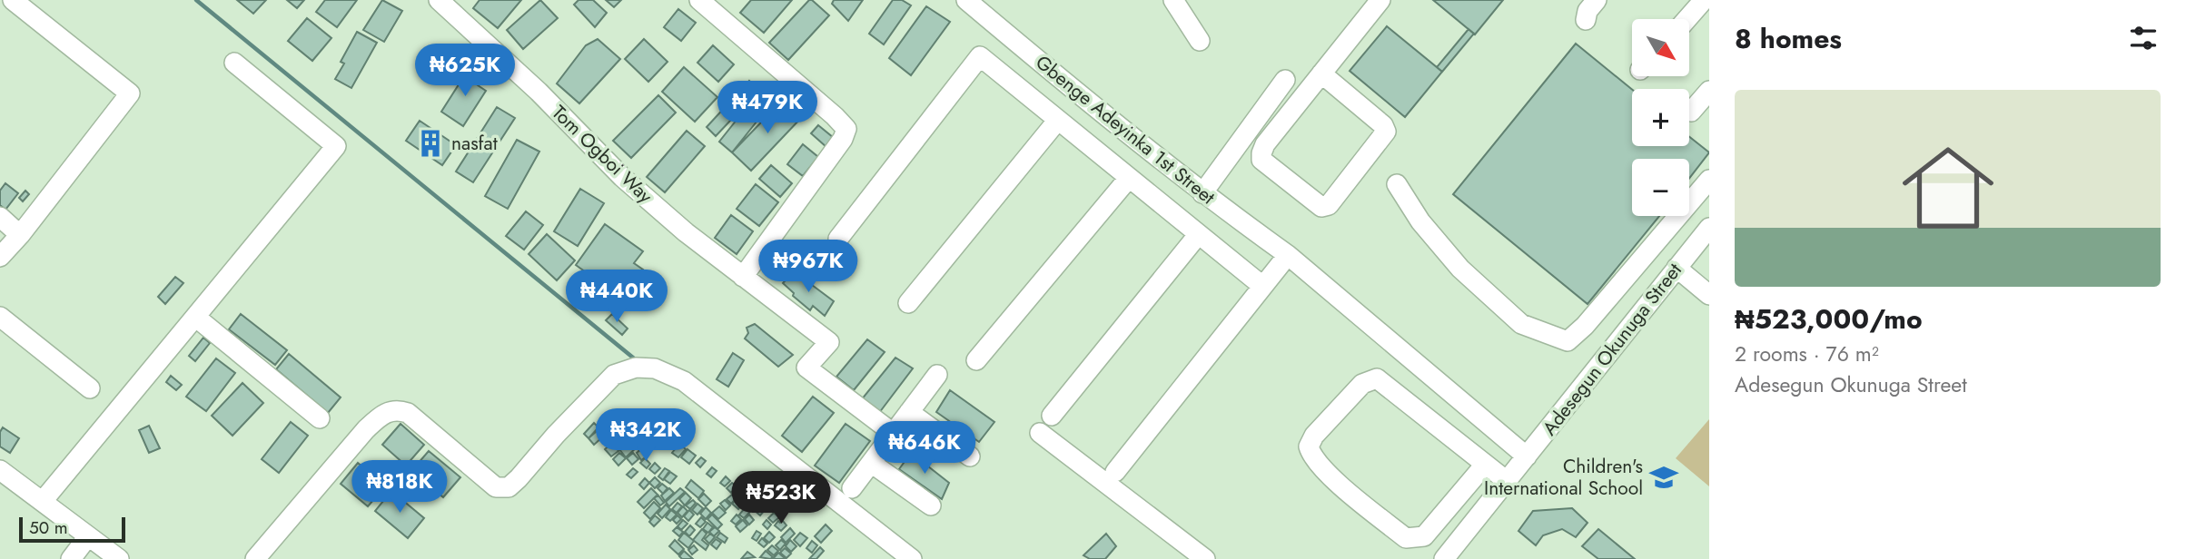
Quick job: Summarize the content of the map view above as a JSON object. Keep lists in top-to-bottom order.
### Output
{
  "streets": {
    "street": ["Gbenge Adeyinka 1st Street", "Tom Ogboi Way", "Adesegun Okunuga Street"]
  },
  "crossings": [
    ["Gbenge Adeyinka 1st Street", "Adesegun Okunuga Street"]
  ],
  "places": {
    "building": ["nasfat"],
    "school or university": ["Children's International School"]
  },
  "scale_bar": "50 m",
  "north": "bottom right",
  "page": {
    "heading": "8 homes",
    "map_buttons": ["+", "−"],
    "price": [
      "₦625K",
      "₦479K",
      "₦967K",
      "₦440K",
      "₦342K",
      "₦646K",
      "₦818K",
      "₦523K"
    ],
    "list": [
      {
        "name": "₦523,000/mo",
        "note": "2 rooms · 76 m² · Adesegun Okunuga Street"
      }
    ],
    "scale": "50 m"
  }
}
